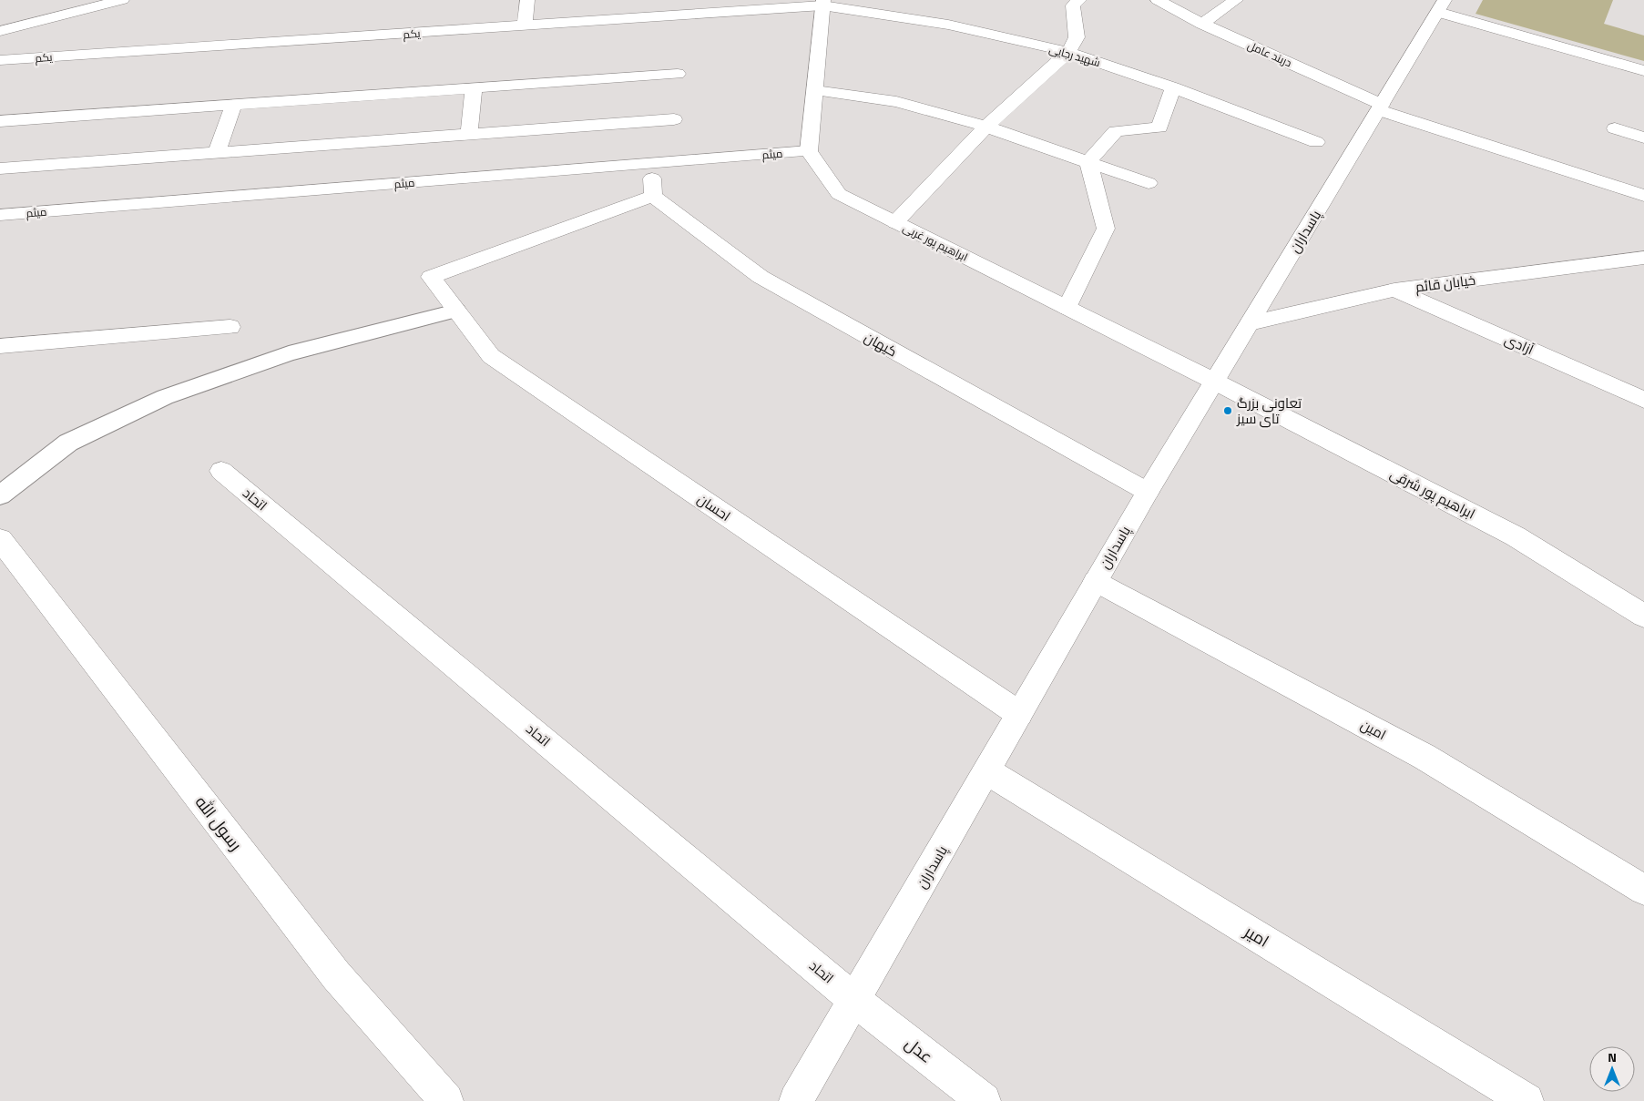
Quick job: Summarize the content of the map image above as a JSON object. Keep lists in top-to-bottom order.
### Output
{
  "streets": {
    "street": [
      "یکم",
      "دربند عامل",
      "شهید رجایی",
      "میثم",
      "پاسداران",
      "ابراهیم پور غربی",
      "خیابان قائم",
      "کیهان",
      "آزادی",
      "ابراهیم پور شرقی",
      "اتحاد",
      "احسان",
      "امین",
      "رسول الله",
      "امیر",
      "عدل"
    ]
  },
  "crossings": [
    ["یکم", "شهید رجایی"],
    ["دربند عامل", "پاسداران"],
    ["میثم", "ابراهیم پور غربی"],
    ["پاسداران", "ابراهیم پور غربی"],
    ["پاسداران", "خیابان قائم"],
    ["پاسداران", "کیهان"],
    ["پاسداران", "ابراهیم پور شرقی"],
    ["پاسداران", "اتحاد"],
    ["پاسداران", "احسان"],
    ["پاسداران", "امین"],
    ["پاسداران", "امیر"],
    ["پاسداران", "عدل"],
    ["ابراهیم پور غربی", "ابراهیم پور شرقی"],
    ["خیابان قائم", "آزادی"],
    ["کیهان", "احسان"],
    ["اتحاد", "عدل"]
  ],
  "places": ["تعاونی بزرگ تای سیز"],
  "north": "top"
}
